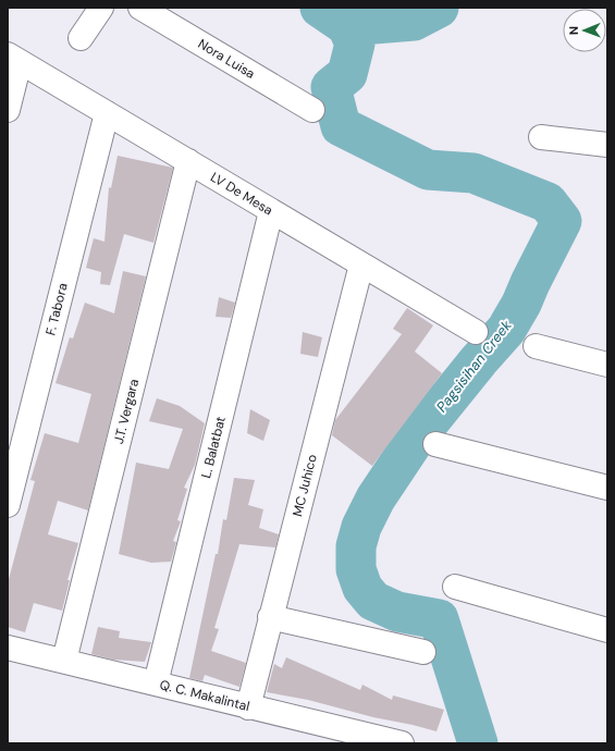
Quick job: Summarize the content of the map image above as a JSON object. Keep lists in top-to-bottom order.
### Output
{
  "streets": {
    "street": [
      "Nora Luisa",
      "LV De Mesa",
      "F. Tabora",
      "J.T. Vergara",
      "L. Balatbat",
      "MC Juhico",
      "Q. C. Makalintal"
    ]
  },
  "crossings": [
    ["LV De Mesa", "F. Tabora"],
    ["LV De Mesa", "J.T. Vergara"],
    ["LV De Mesa", "L. Balatbat"],
    ["LV De Mesa", "MC Juhico"],
    ["J.T. Vergara", "Q. C. Makalintal"],
    ["L. Balatbat", "Q. C. Makalintal"],
    ["MC Juhico", "Q. C. Makalintal"]
  ],
  "water": ["Pagsisihan Creek"],
  "north": "left"
}
